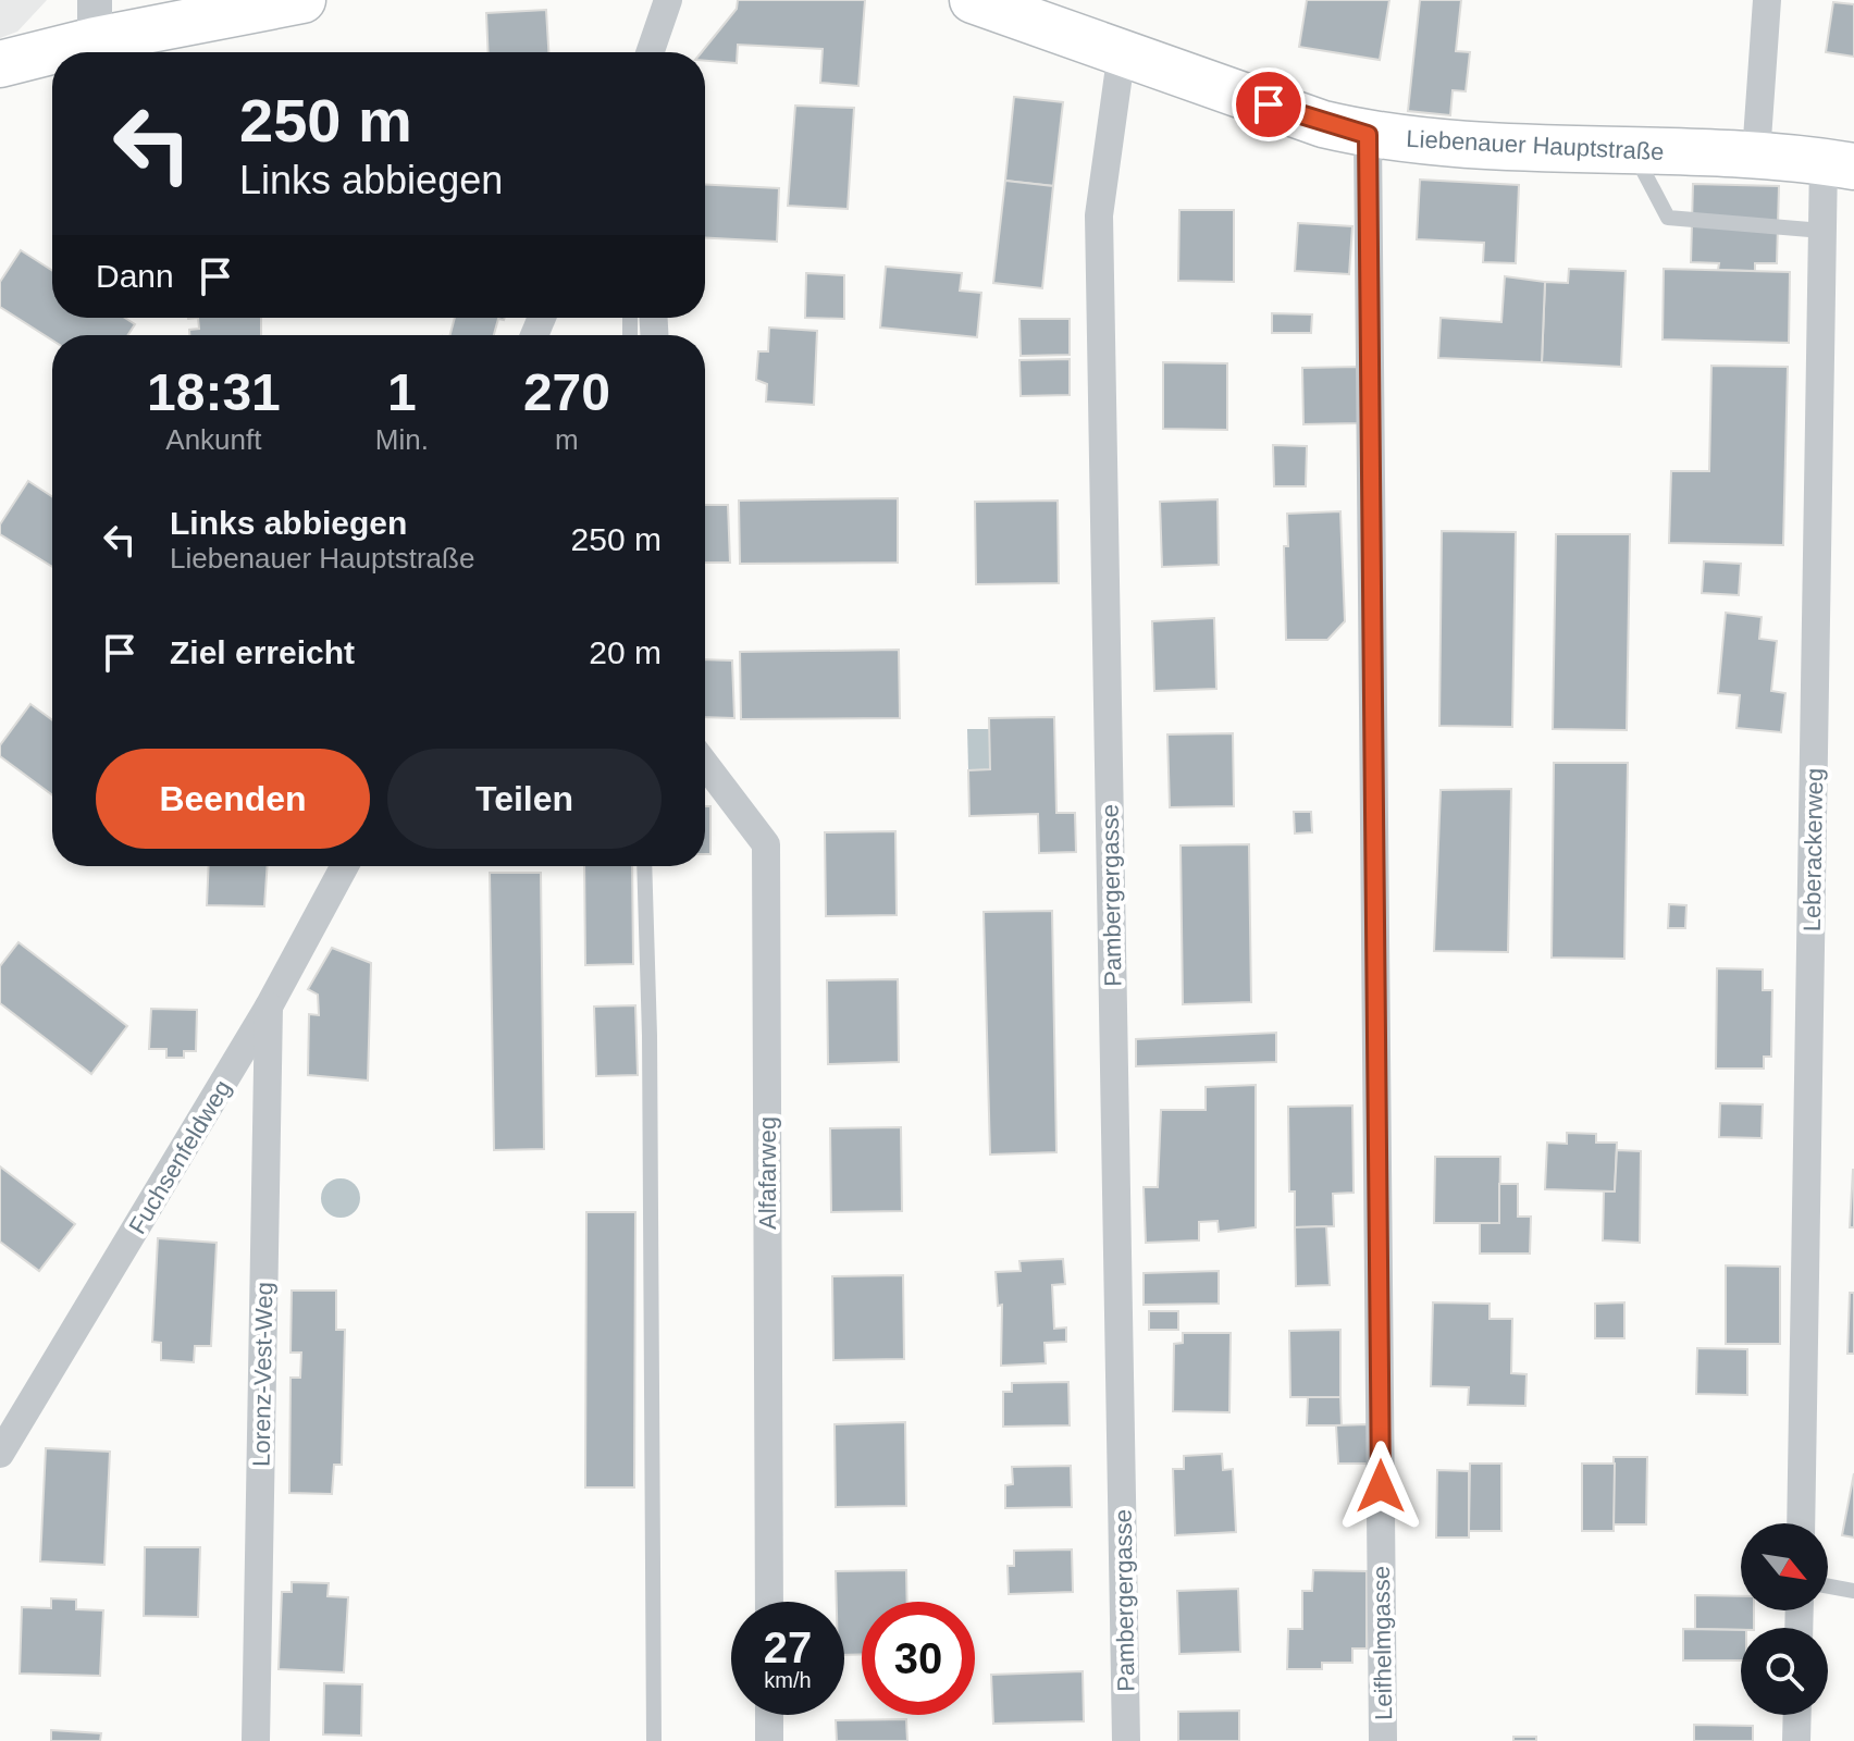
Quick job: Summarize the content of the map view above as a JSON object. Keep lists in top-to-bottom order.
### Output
{
  "streets": {
    "main road": ["Liebenauer Hauptstraße"],
    "street": [
      "Leberackerweg",
      "Pambergergasse",
      "Fuchsenfeldweg",
      "Alfafarweg",
      "Lorenz-Vest-Weg",
      "Leifhelmgasse"
    ]
  },
  "crossings": [
    ["Liebenauer Hauptstraße", "Leberackerweg"],
    ["Liebenauer Hauptstraße", "Pambergergasse"],
    ["Liebenauer Hauptstraße", "Leifhelmgasse"],
    ["Fuchsenfeldweg", "Lorenz-Vest-Weg"]
  ],
  "north": "bottom right",
  "page": {
    "turn": ["250 m", "Links abbiegen"],
    "then": "Dann",
    "eta": [
      "18:31",
      "Ankunft",
      "1",
      "Min.",
      "270",
      "m"
    ],
    "list": [
      {
        "name": "Links abbiegen",
        "note": "Liebenauer Hauptstraße",
        "value": "250 m"
      },
      {
        "name": "Ziel erreicht",
        "value": "20 m"
      }
    ],
    "buttons": ["Beenden", "Teilen"],
    "speed": "27 km/h",
    "limit": "30"
  }
}
